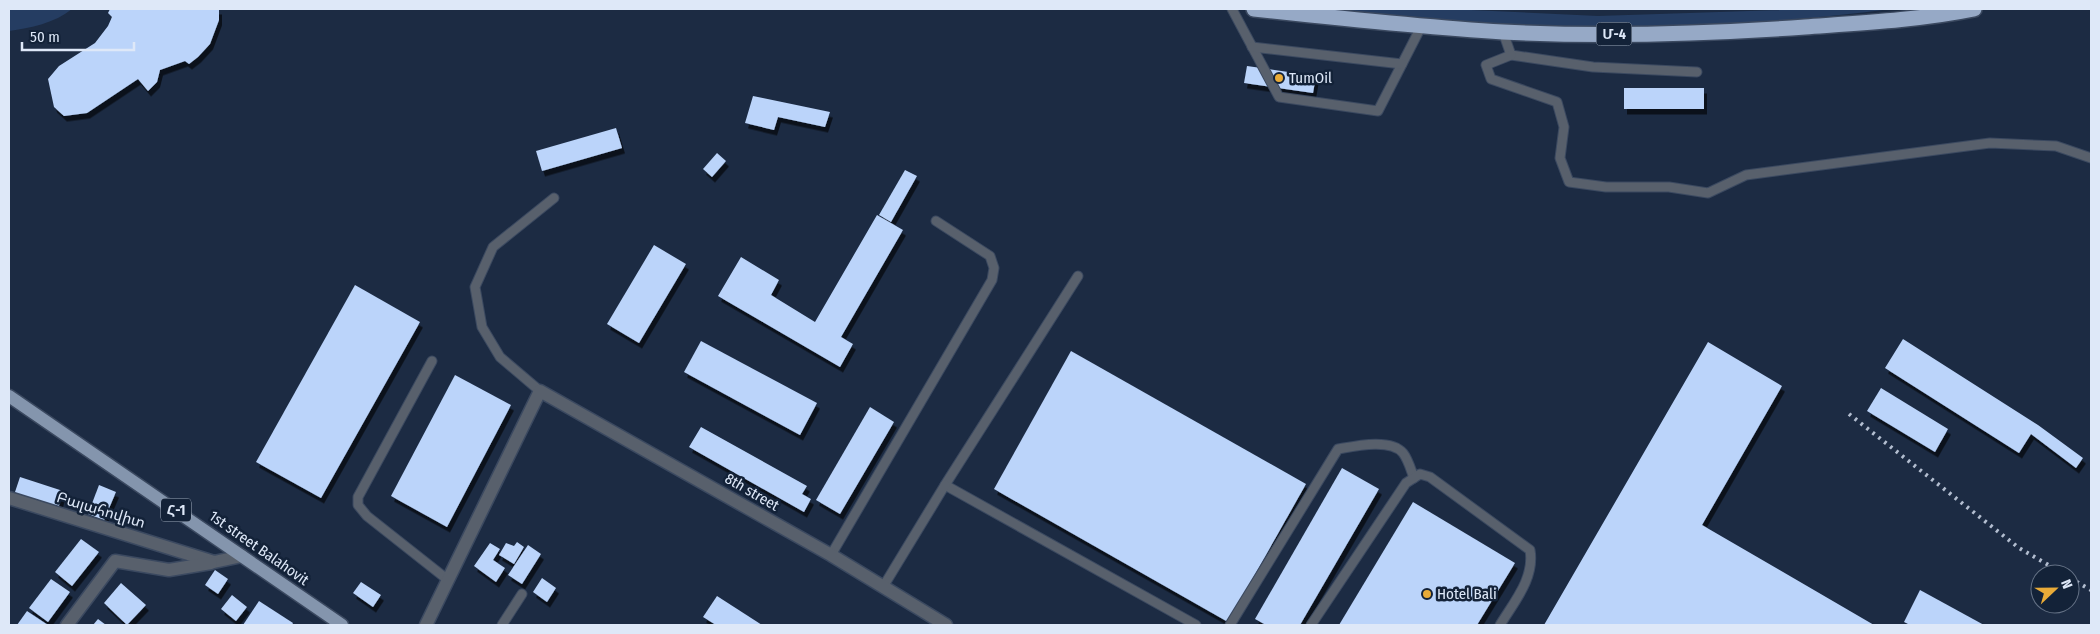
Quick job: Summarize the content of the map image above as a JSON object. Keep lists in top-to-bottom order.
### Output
{
  "streets": {
    "highway": ["Մ-4"],
    "main road": ["Հ-1", "1st street Balahovit"],
    "street": ["8th street", "Բալահովիտ"]
  },
  "crossings": [
    ["Բալահովիտ", "1st street Balahovit"]
  ],
  "places": ["TumOil", "Hotel Bali"],
  "scale_bar": "50 m",
  "north": "right"
}
